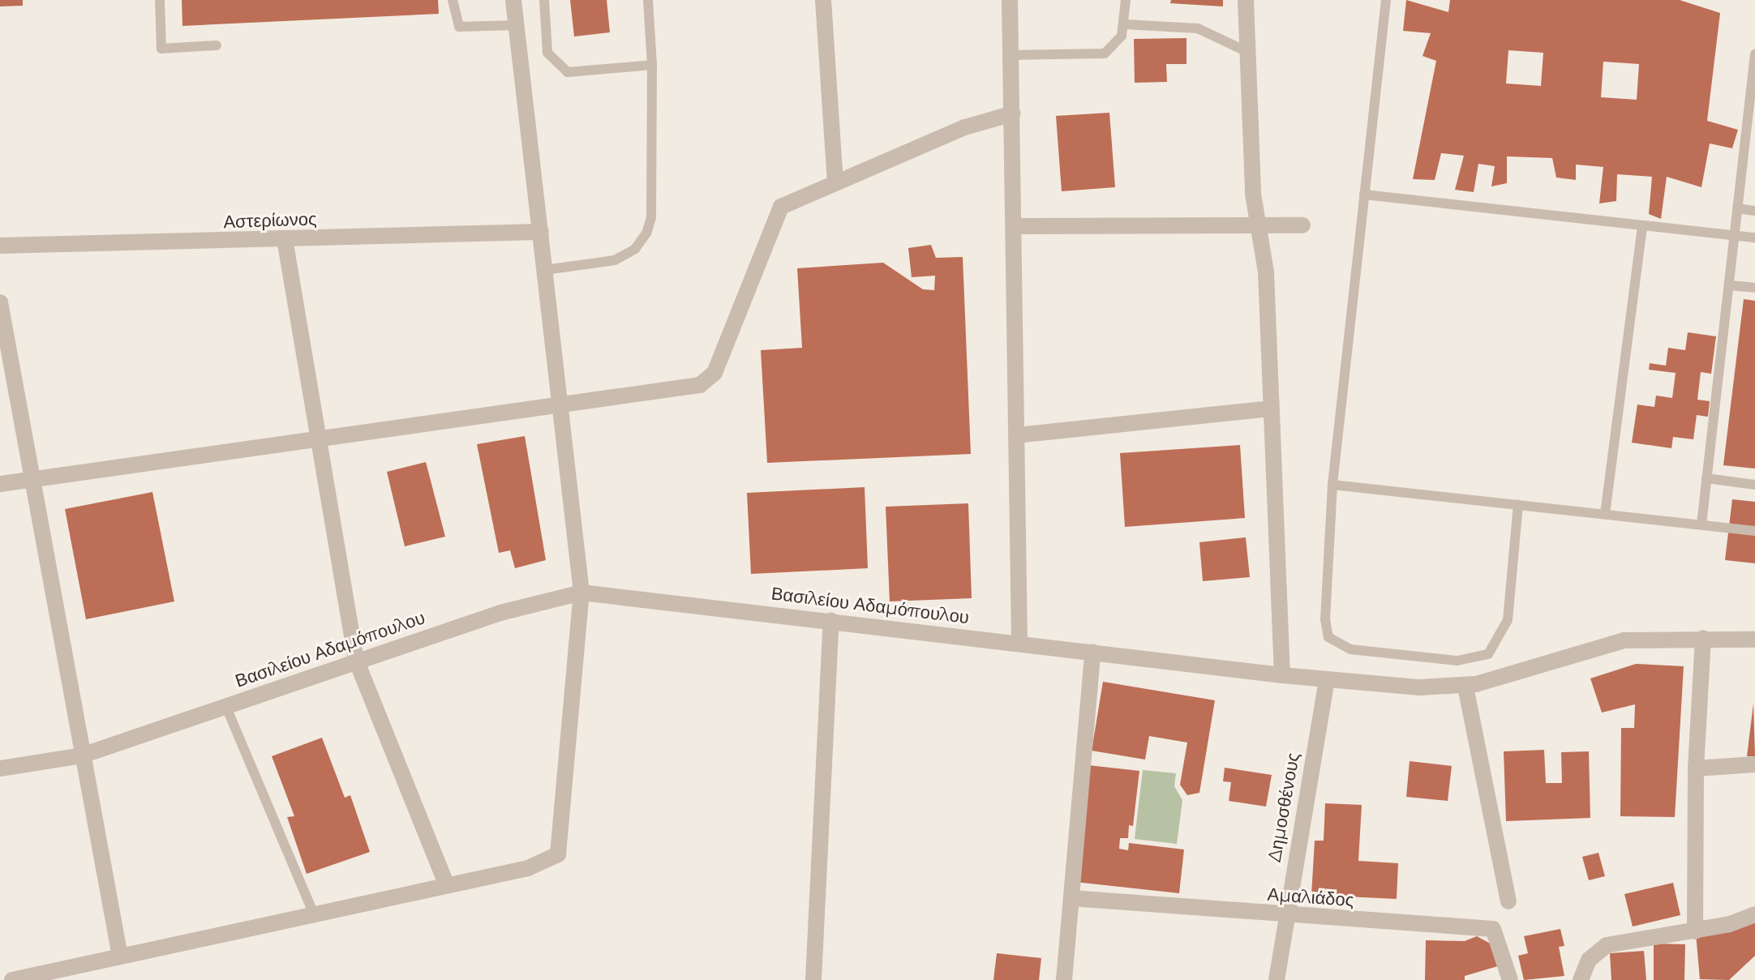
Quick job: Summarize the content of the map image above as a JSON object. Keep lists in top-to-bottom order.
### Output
{
  "streets": {
    "street": [
      "Αστερίωνος",
      "Βασιλείου Αδαμόπουλου",
      "Δημοσθένους",
      "Αμαλιάδος"
    ]
  },
  "crossings": [
    ["Βασιλείου Αδαμόπουλου", "Δημοσθένους"],
    ["Δημοσθένους", "Αμαλιάδος"]
  ]
}
